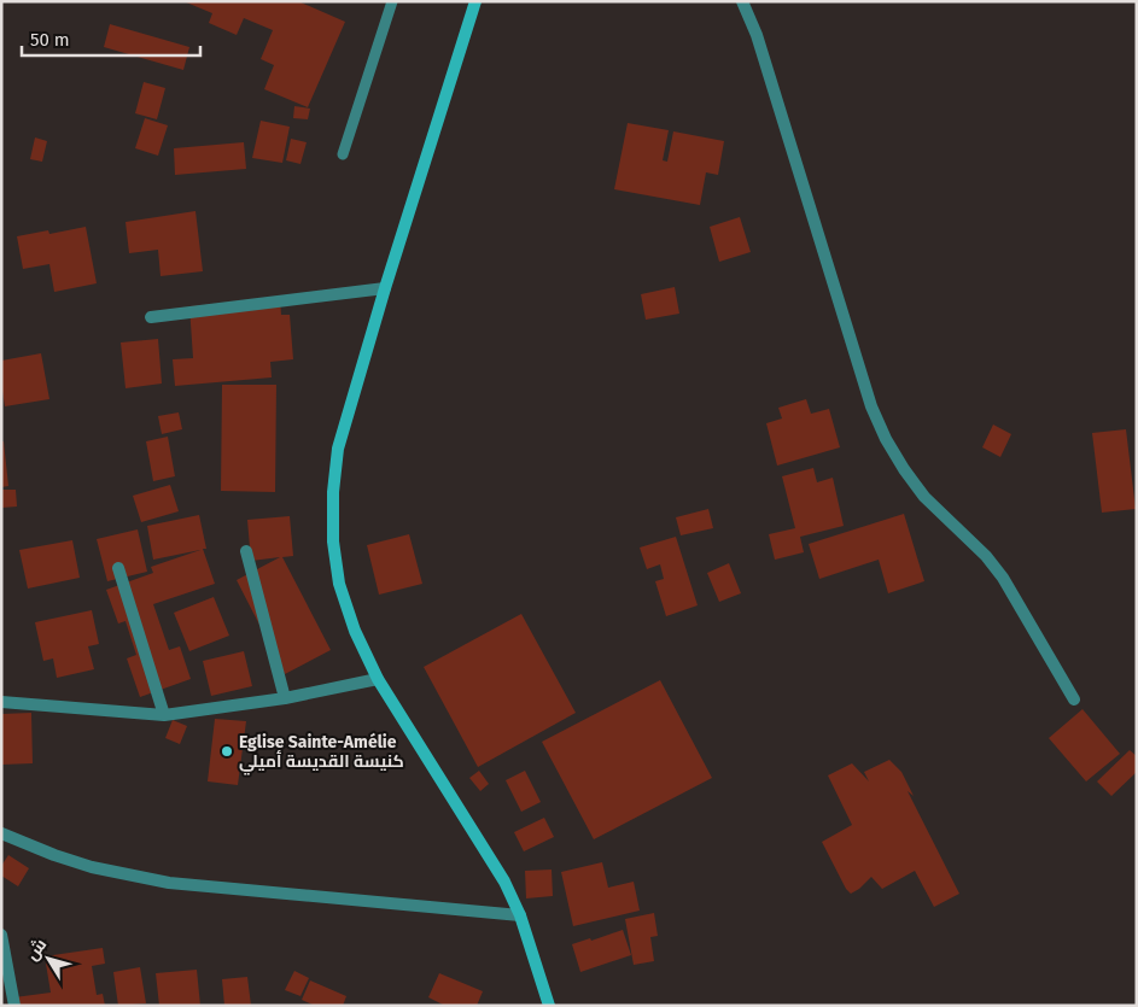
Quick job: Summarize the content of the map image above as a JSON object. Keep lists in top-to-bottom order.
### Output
{
  "places": ["Eglise Sainte-Amélie كنيسة القديسة أميلي"],
  "scale_bar": "50 m",
  "north": "top left"
}
